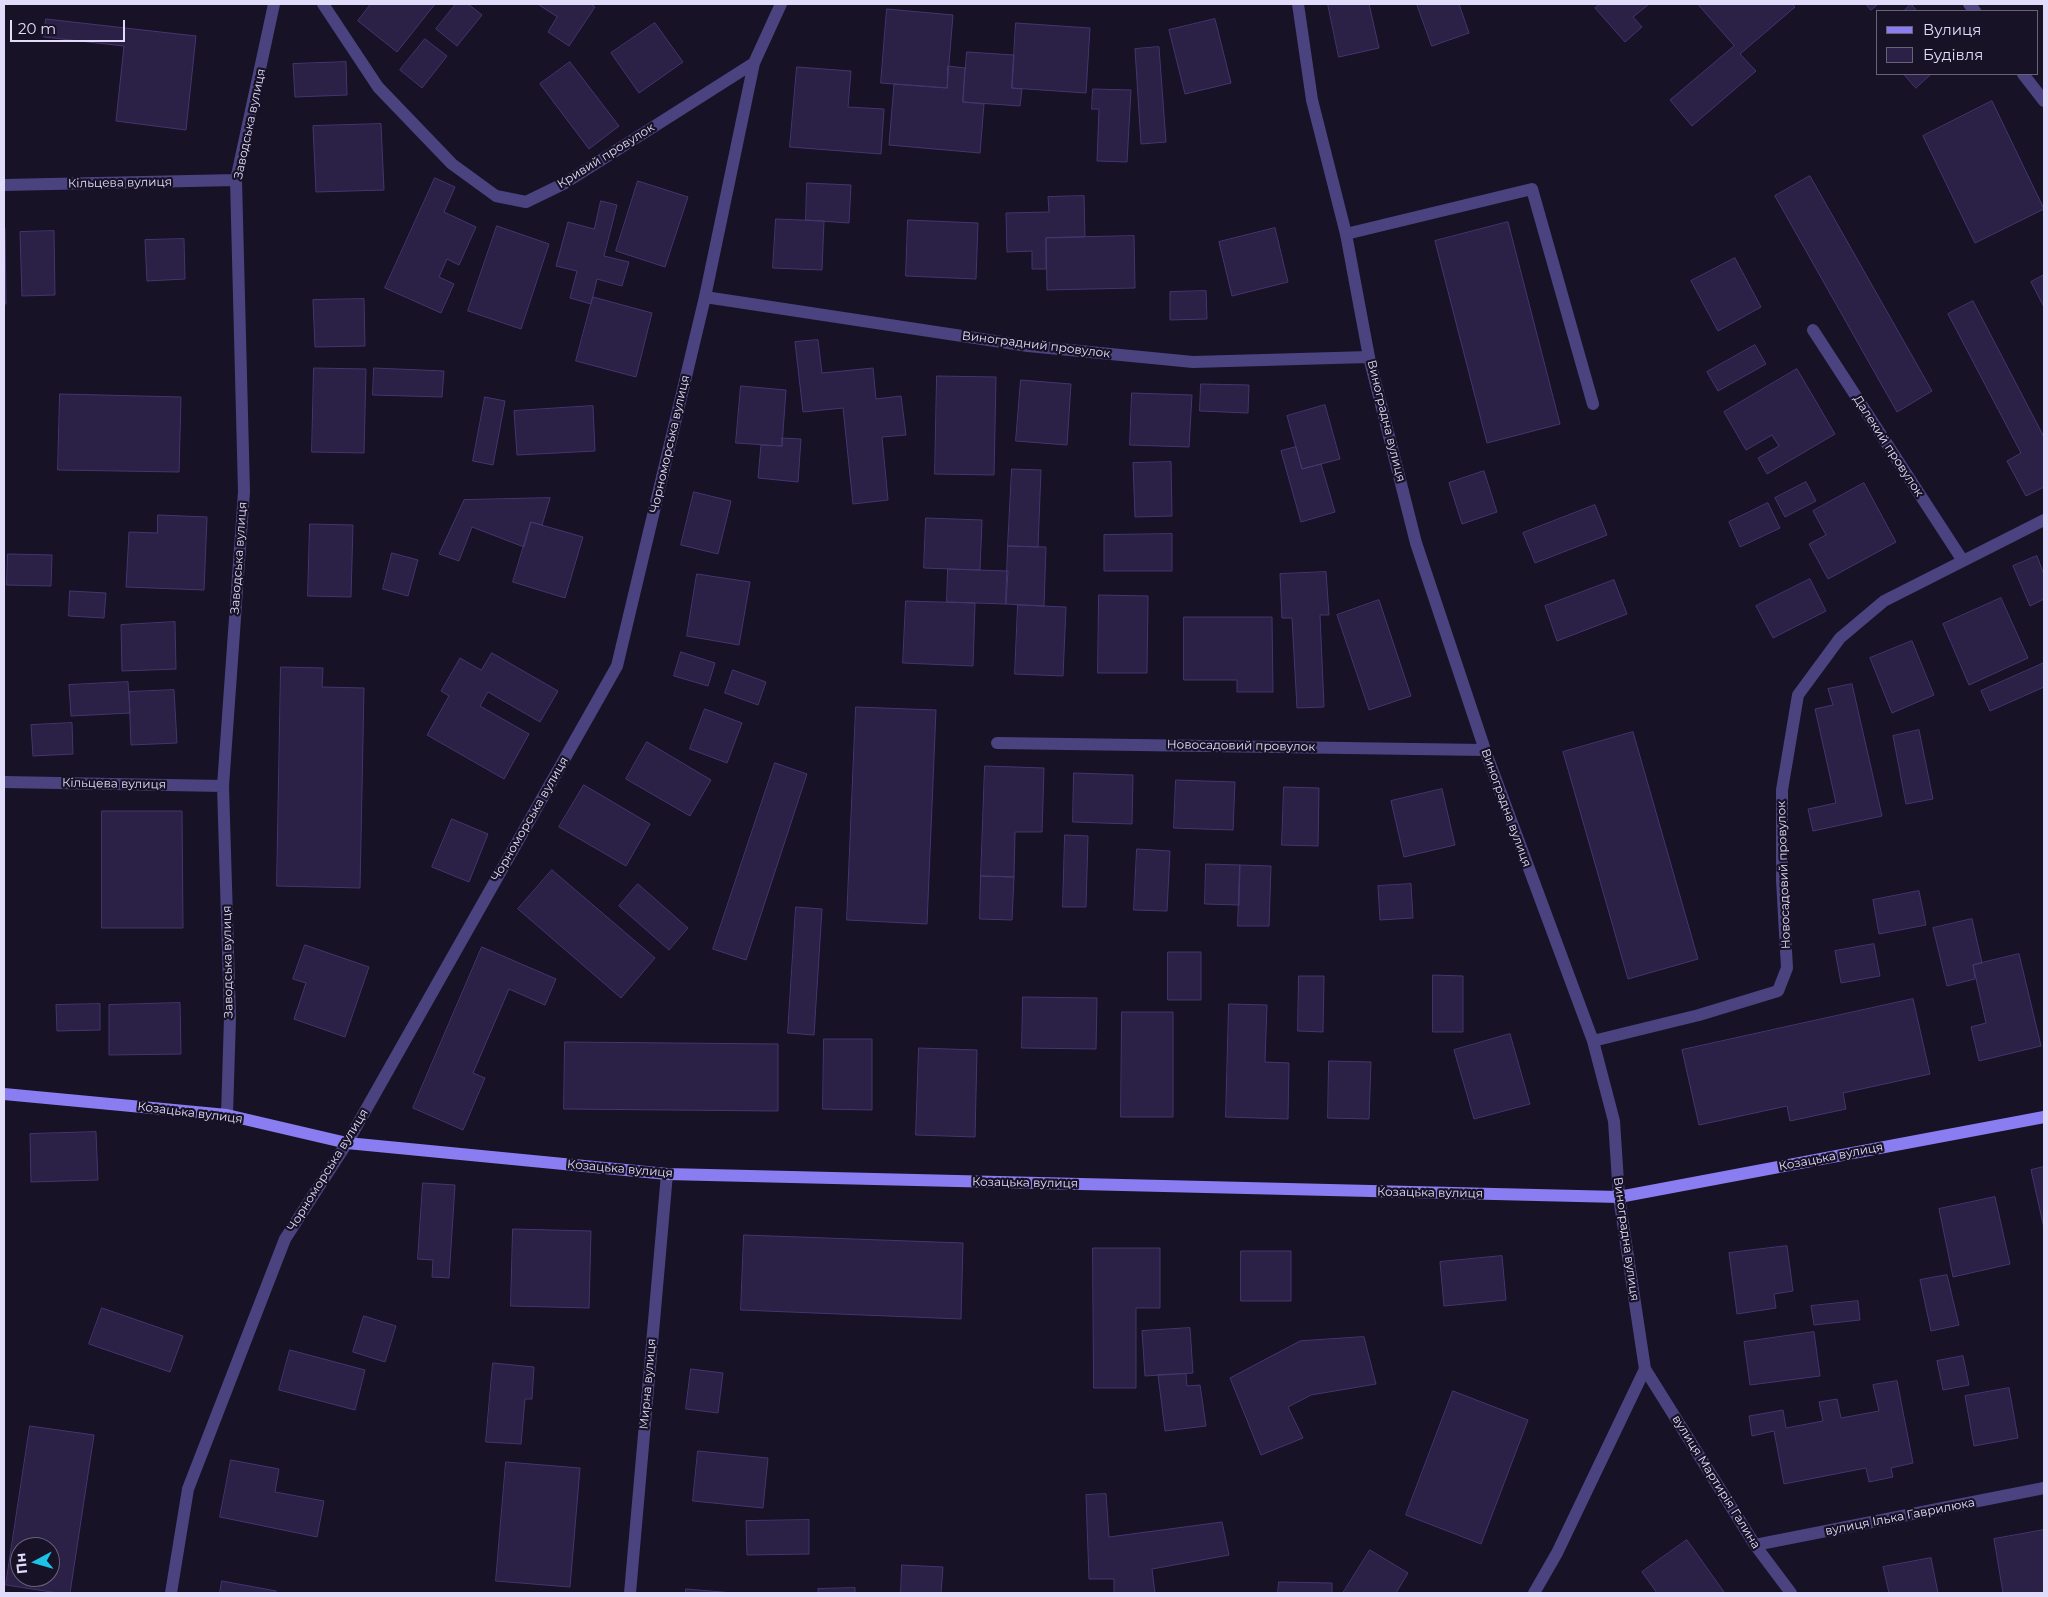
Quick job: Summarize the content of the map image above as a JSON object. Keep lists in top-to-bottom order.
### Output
{
  "streets": {
    "street": [
      "Заводська вулиця",
      "Кривий провулок",
      "Кільцева вулиця",
      "Виноградний провулок",
      "Виноградна вулиця",
      "Чорноморська вулиця",
      "Далекий провулок",
      "Новосадовий провулок",
      "Козацька вулиця",
      "Мирна вулиця",
      "вулиця Мартирія Галина",
      "вулиця Ілька Гаврилюка"
    ]
  },
  "crossings": [
    ["Заводська вулиця", "Кільцева вулиця"],
    ["Заводська вулиця", "Козацька вулиця"],
    ["Кривий провулок", "Чорноморська вулиця"],
    ["Виноградний провулок", "Виноградна вулиця"],
    ["Виноградний провулок", "Чорноморська вулиця"],
    ["Виноградна вулиця", "Новосадовий провулок"],
    ["Виноградна вулиця", "Козацька вулиця"],
    ["Виноградна вулиця", "вулиця Мартирія Галина"],
    ["Чорноморська вулиця", "Козацька вулиця"],
    ["Далекий провулок", "Новосадовий провулок"],
    ["Козацька вулиця", "Мирна вулиця"],
    ["вулиця Мартирія Галина", "вулиця Ілька Гаврилюка"]
  ],
  "legend": ["Вулиця", "Будівля"],
  "scale_bar": "20 m",
  "north": "left"
}
